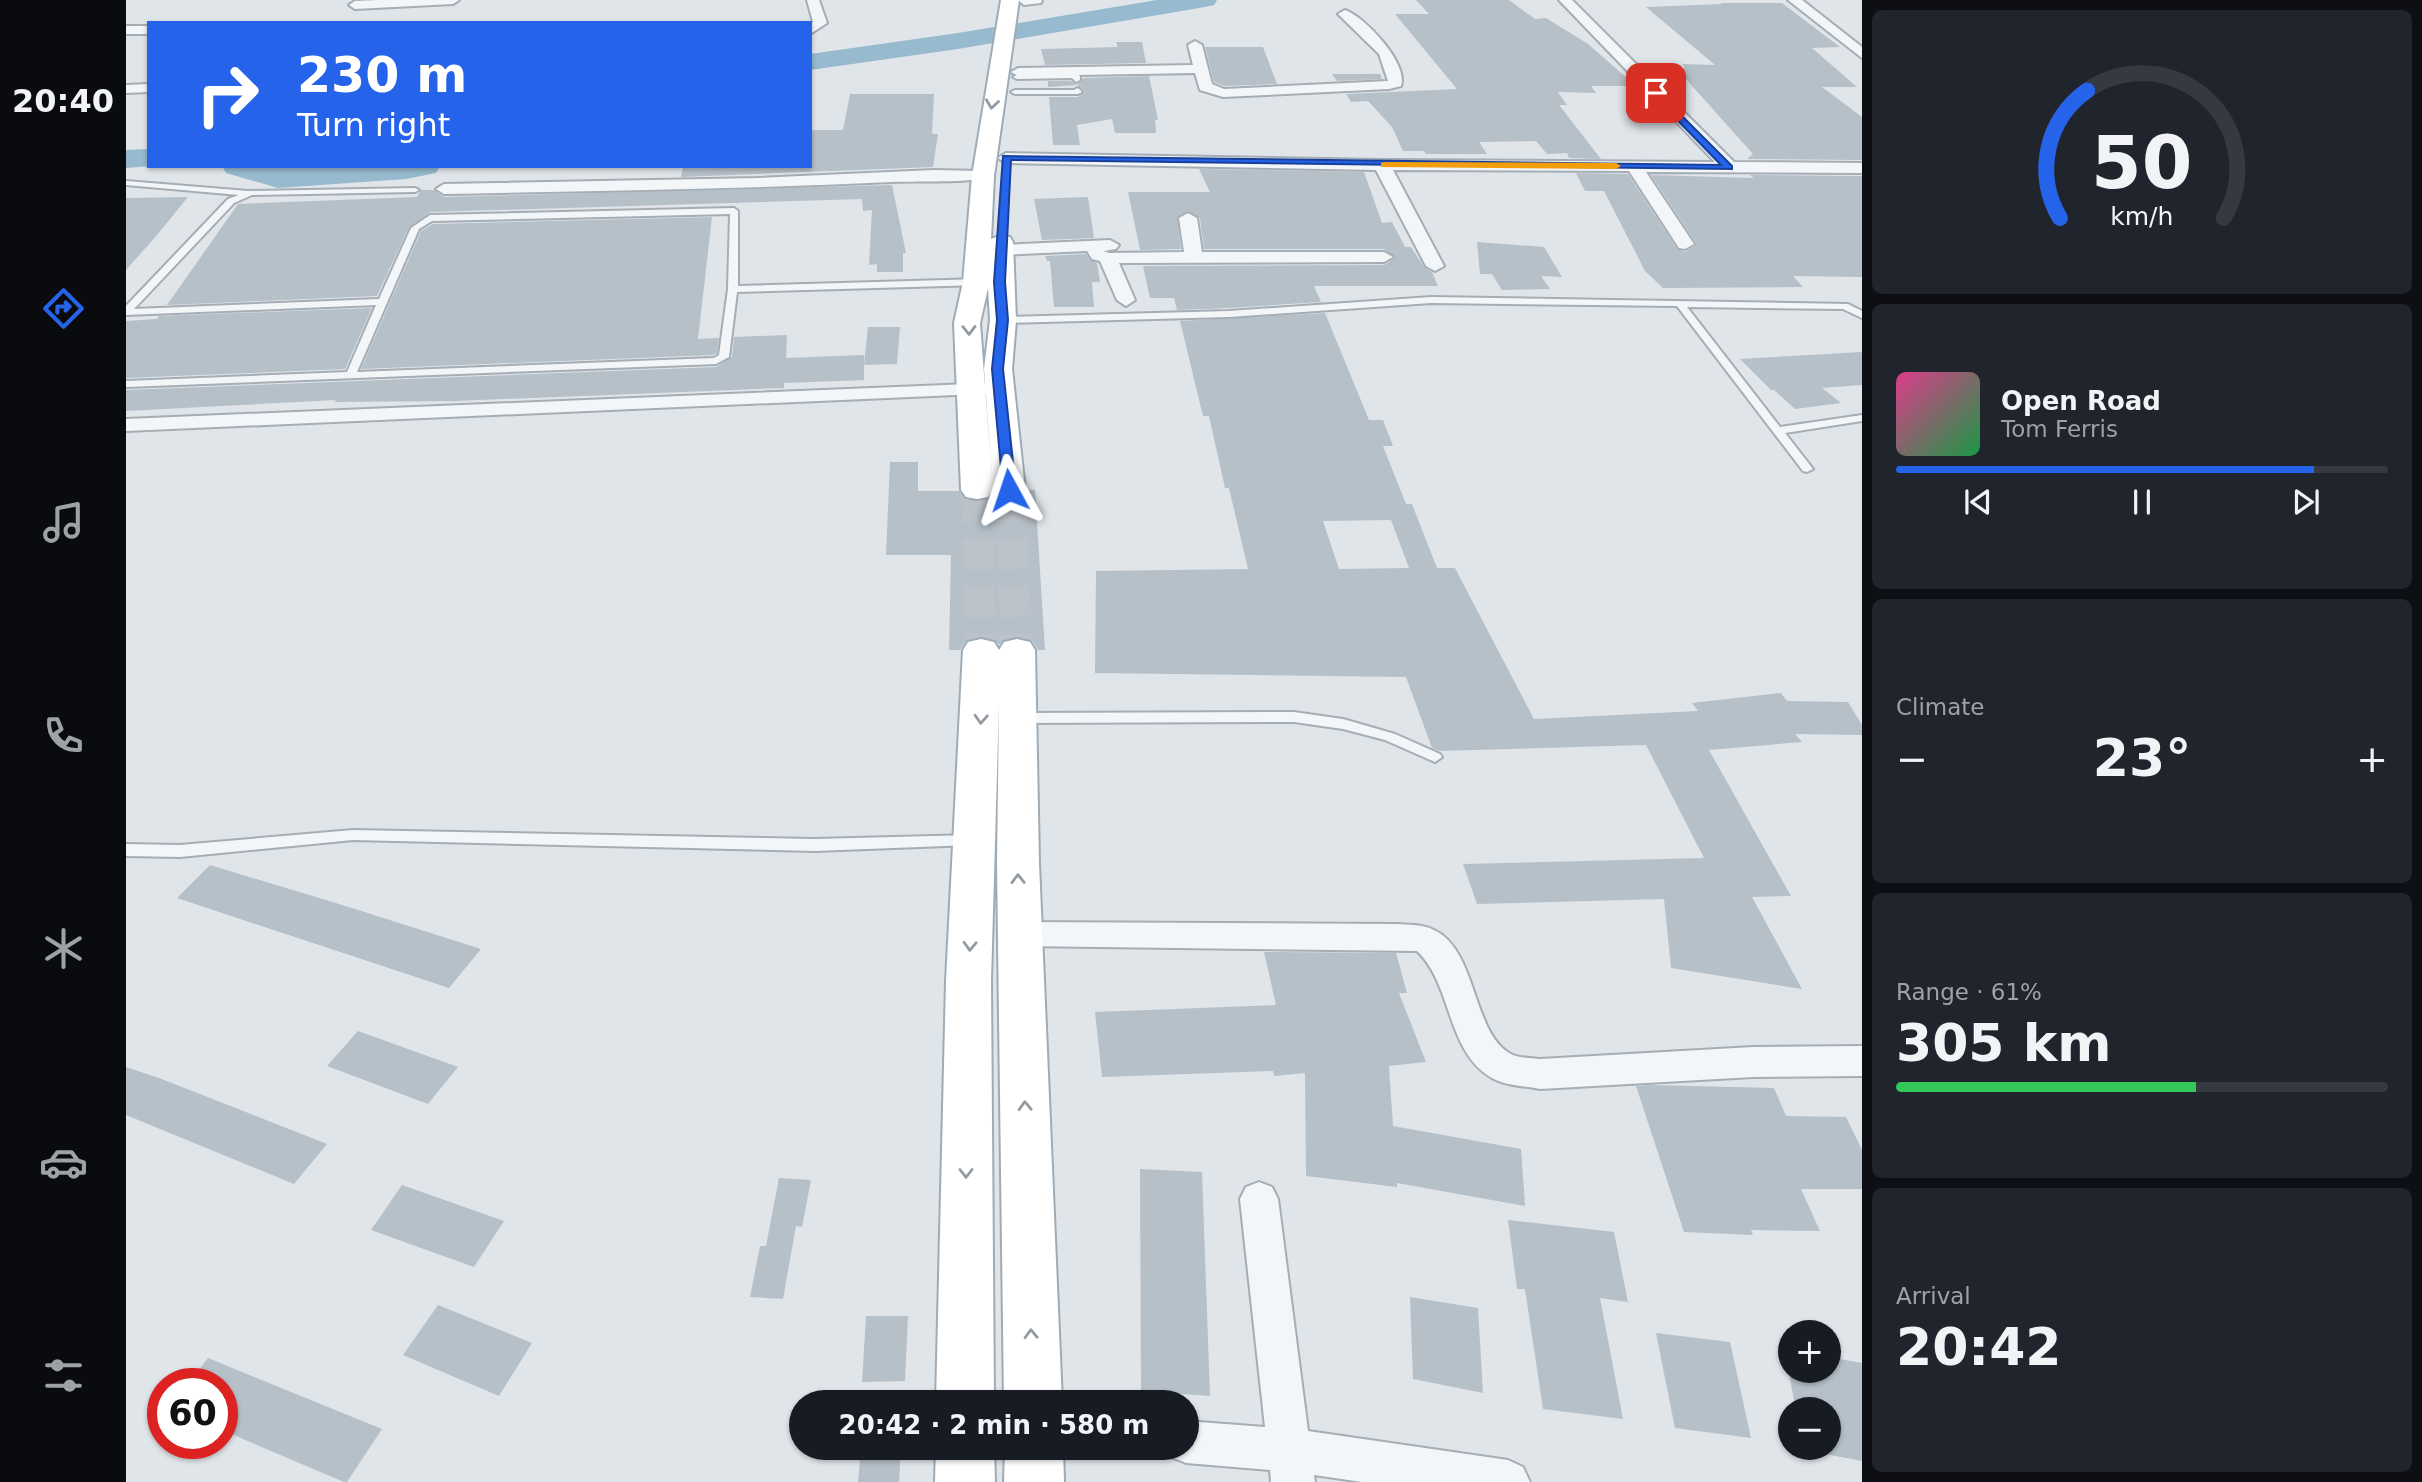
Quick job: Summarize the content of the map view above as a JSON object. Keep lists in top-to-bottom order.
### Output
{
  "page": {
    "tabs": "20:40",
    "turn": ["230 m", "Turn right"],
    "song": ["Open Road", "Tom Ferris"],
    "tile": [
      "Climate",
      ["Range · 61%", "305 km"],
      ["Arrival", "20:42"]
    ],
    "heat": ["−", "23°", "+"],
    "map_buttons": ["+", "−"],
    "limit": "60",
    "trip": "20:42 · 2 min · 580 m",
    "gauge": ["50", "km/h"]
  }
}
